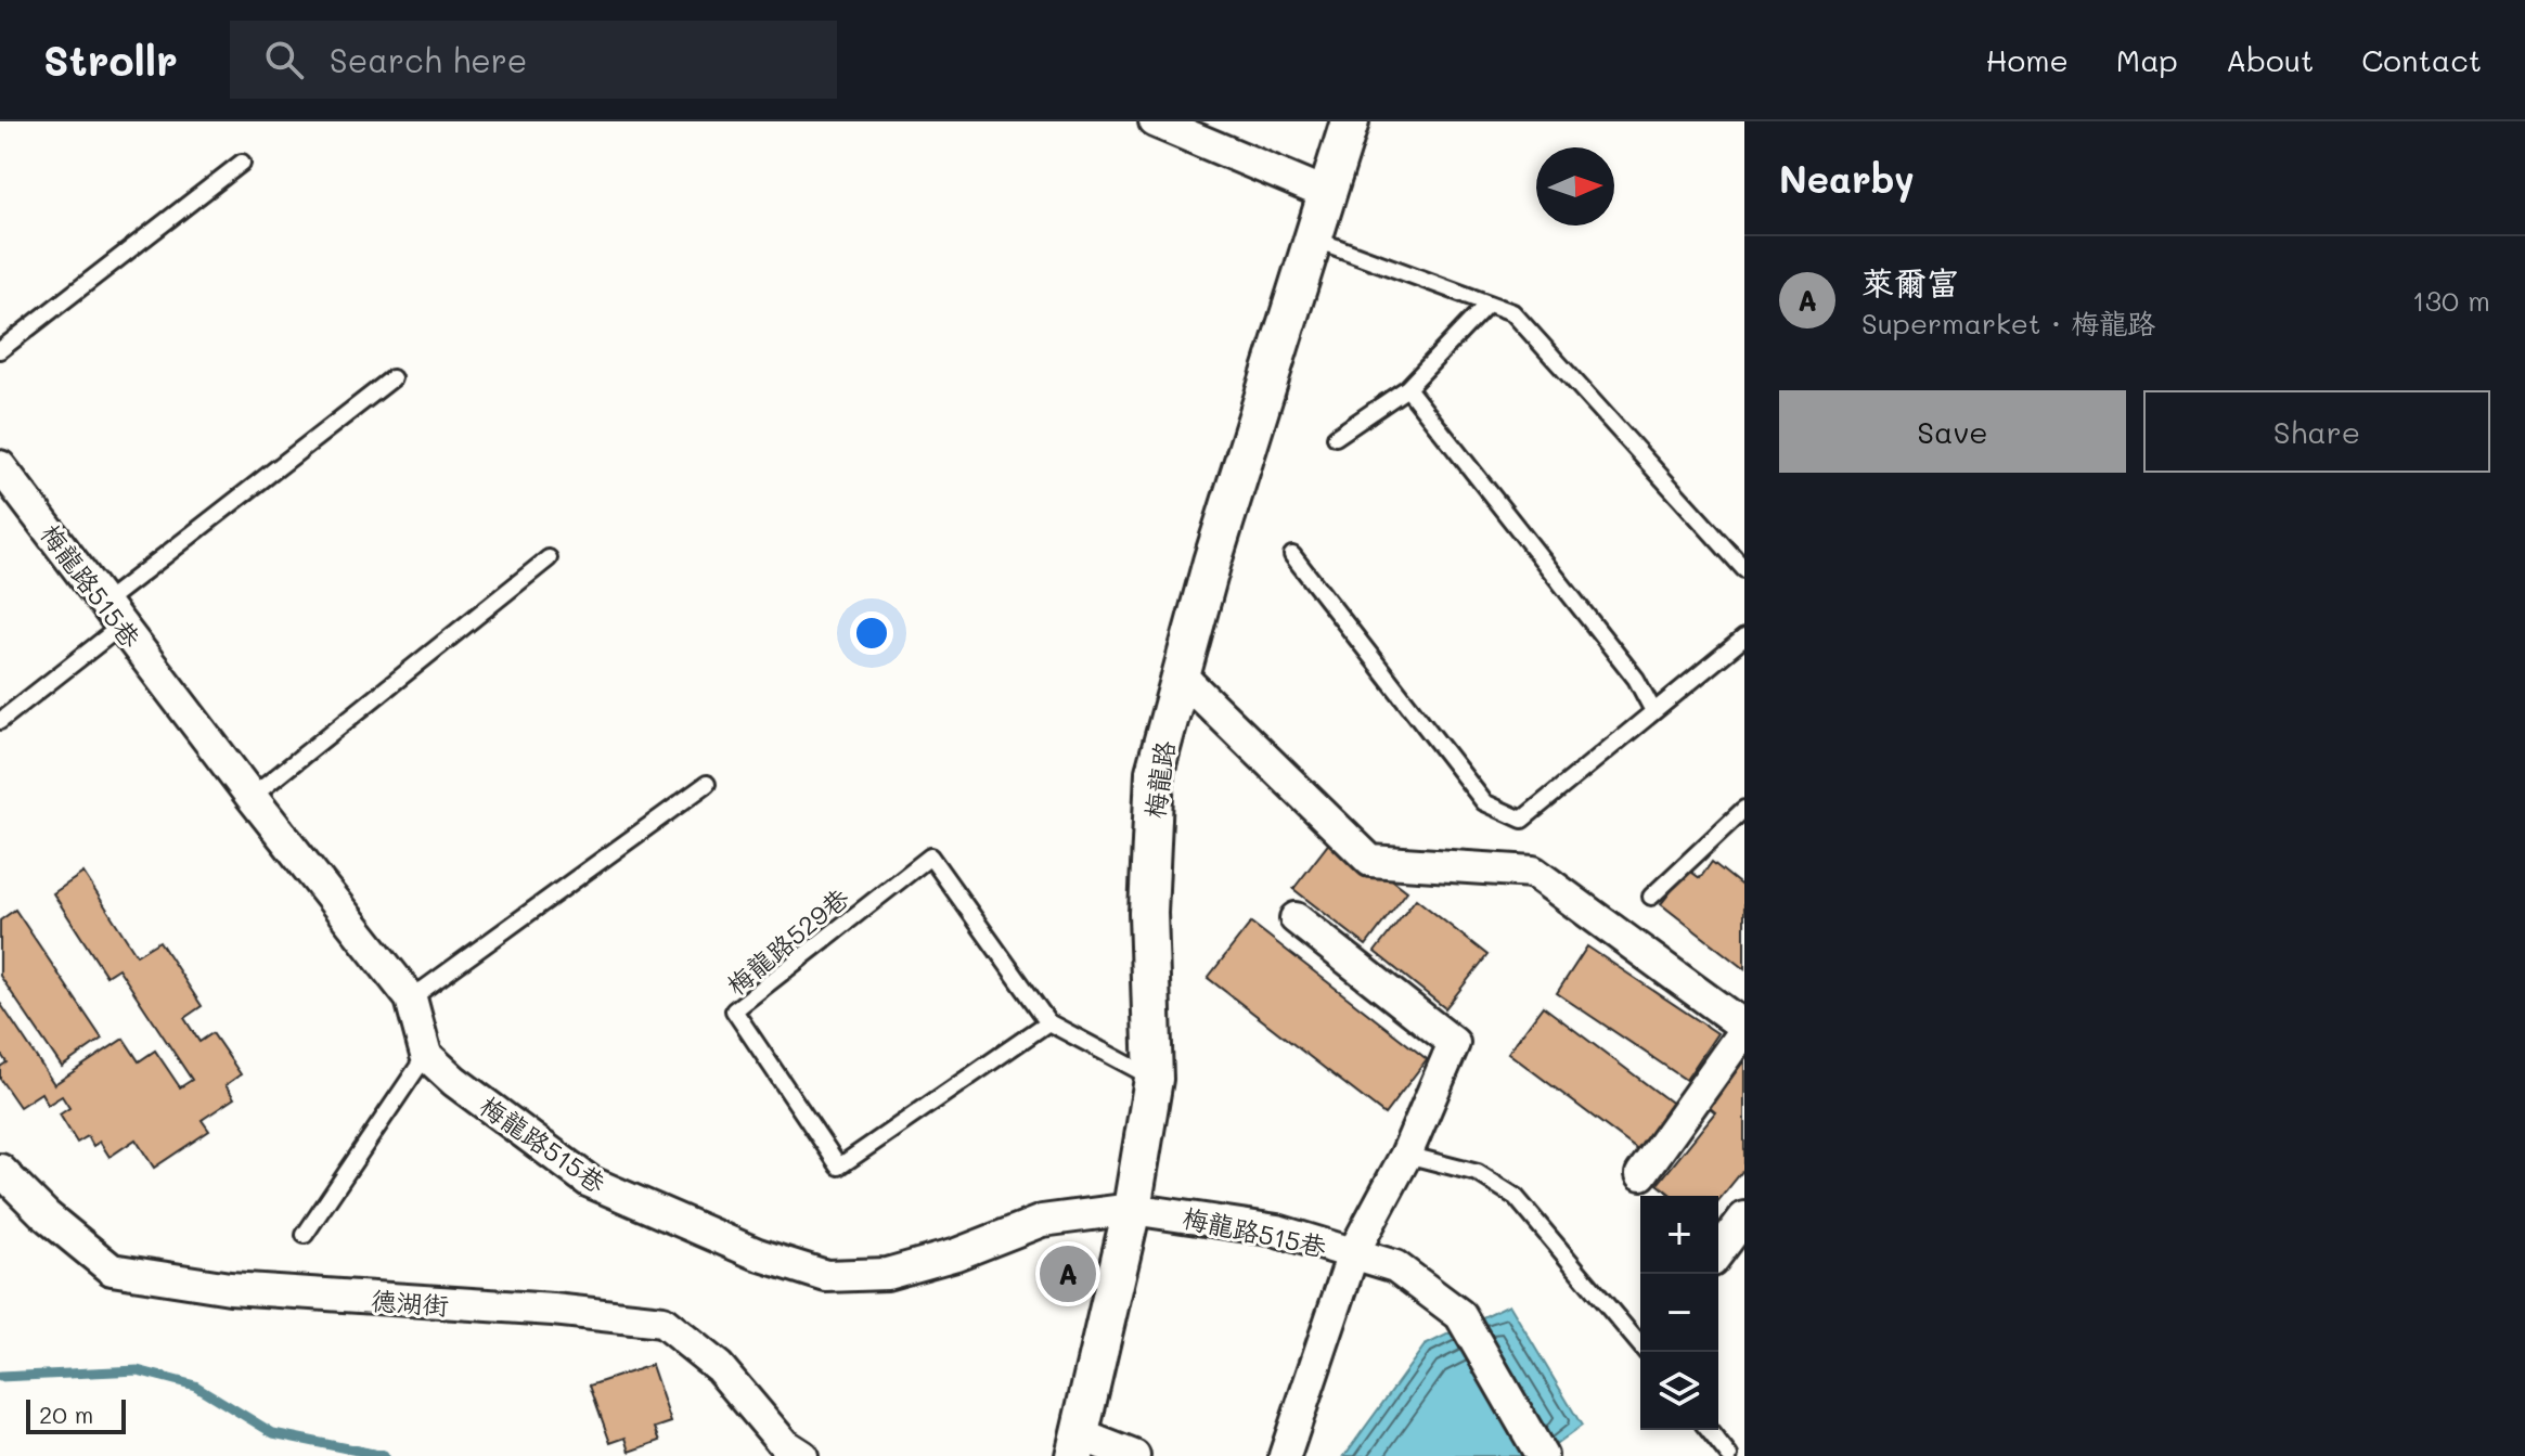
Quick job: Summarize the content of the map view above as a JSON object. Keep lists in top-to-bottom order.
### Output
{
  "streets": {
    "street": ["梅龍路515巷", "梅龍路", "德湖街"],
    "lane": ["梅龍路529巷"]
  },
  "crossings": [
    ["梅龍路515巷", "梅龍路"],
    ["梅龍路", "梅龍路529巷"]
  ],
  "scale_bar": "20 m",
  "north": "right",
  "page": {
    "header": "Strollr",
    "search": "Search here",
    "nav": [
      "Home",
      "Map",
      "About",
      "Contact"
    ],
    "heading": "Nearby",
    "list": [
      {
        "mark": "A",
        "name": "萊爾富",
        "note": "Supermarket · 梅龍路",
        "value": "130 m"
      }
    ],
    "buttons": ["Save", "Share"],
    "map_buttons": ["+", "−"],
    "pins": "A",
    "scale": "20 m"
  }
}
